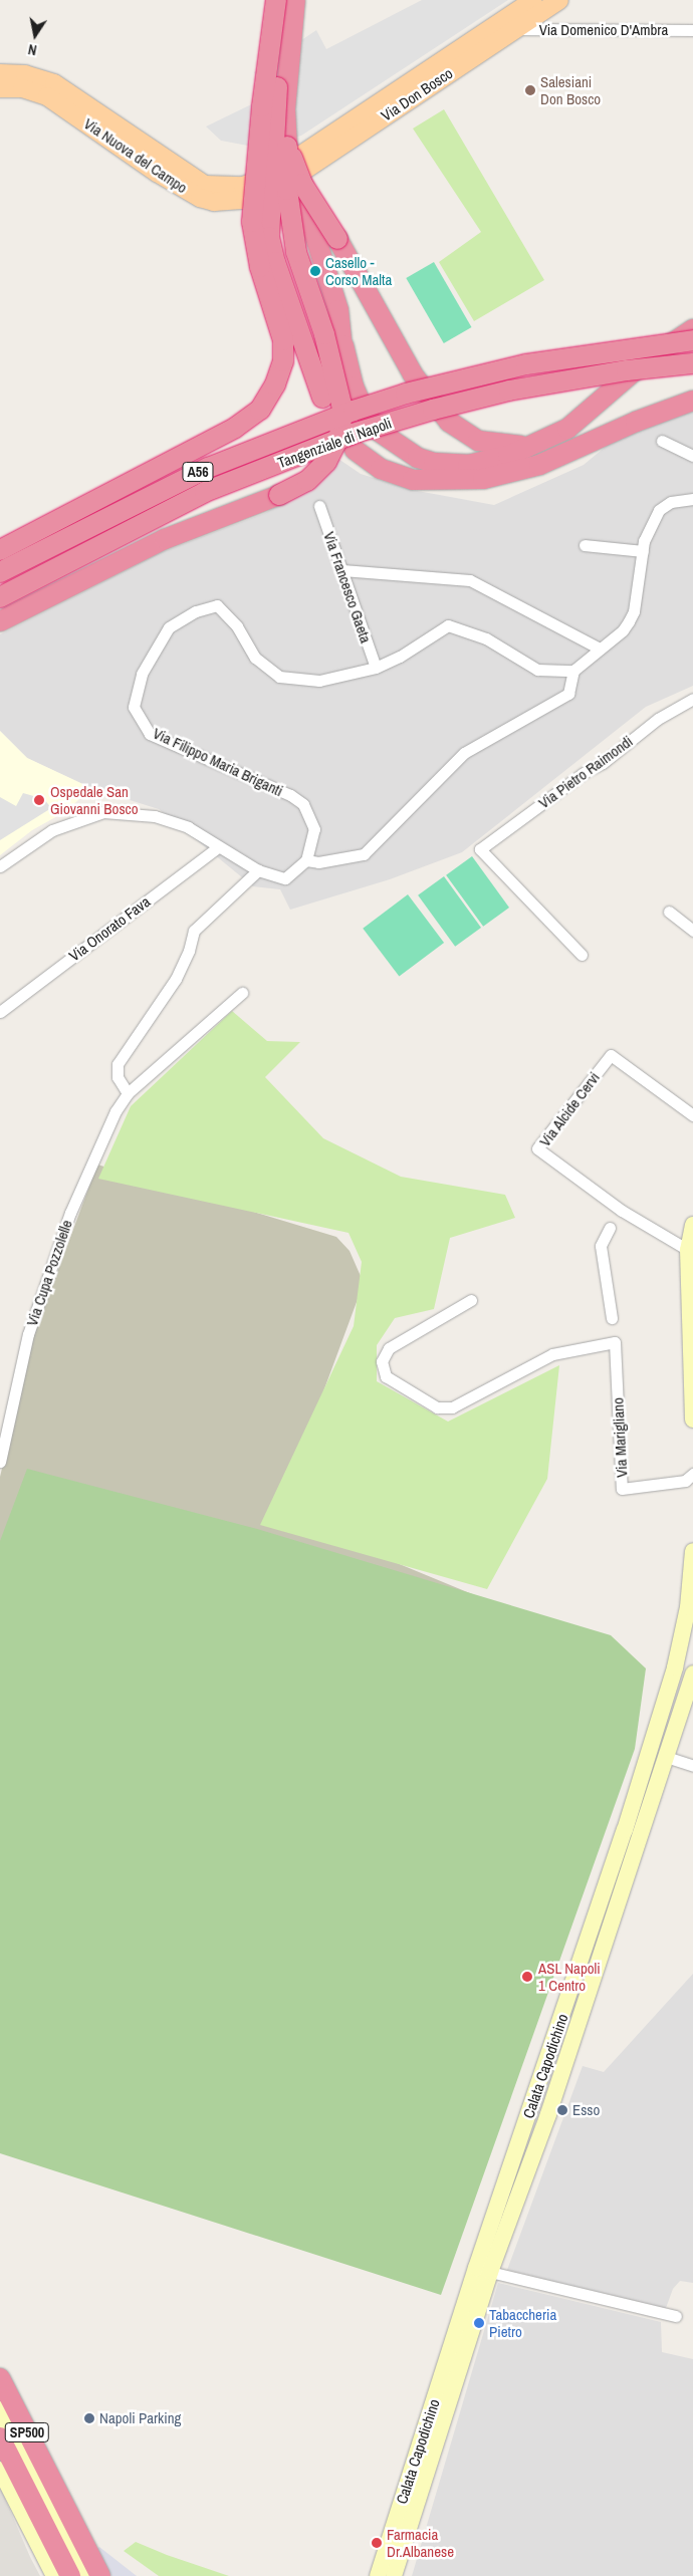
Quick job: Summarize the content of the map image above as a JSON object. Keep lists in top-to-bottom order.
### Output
{
  "streets": {
    "highway": ["Tangenziale di Napoli", "A56", "SP500"],
    "main road": ["Via Don Bosco", "Via Nuova del Campo", "Calata Capodichino"],
    "street": [
      "Via Domenico D'Ambra",
      "Via Francesco Gaeta",
      "Via Filippo Maria Briganti",
      "Via Pietro Raimondi",
      "Via Onorato Fava",
      "Via Alcide Cervi",
      "Via Cupa Pozzolelle",
      "Via Marigliano"
    ]
  },
  "crossings": [
    ["Via Domenico D'Ambra", "Via Don Bosco"],
    ["Via Don Bosco", "Via Nuova del Campo"],
    ["Via Francesco Gaeta", "Via Filippo Maria Briganti"]
  ],
  "places": [
    "Salesiani Don Bosco",
    "Casello - Corso Malta",
    "Ospedale San Giovanni Bosco",
    "ASL Napoli 1 Centro",
    "Esso",
    "Tabaccheria Pietro",
    "Napoli Parking",
    "Farmacia Dr.Albanese"
  ],
  "north": "bottom"
}
